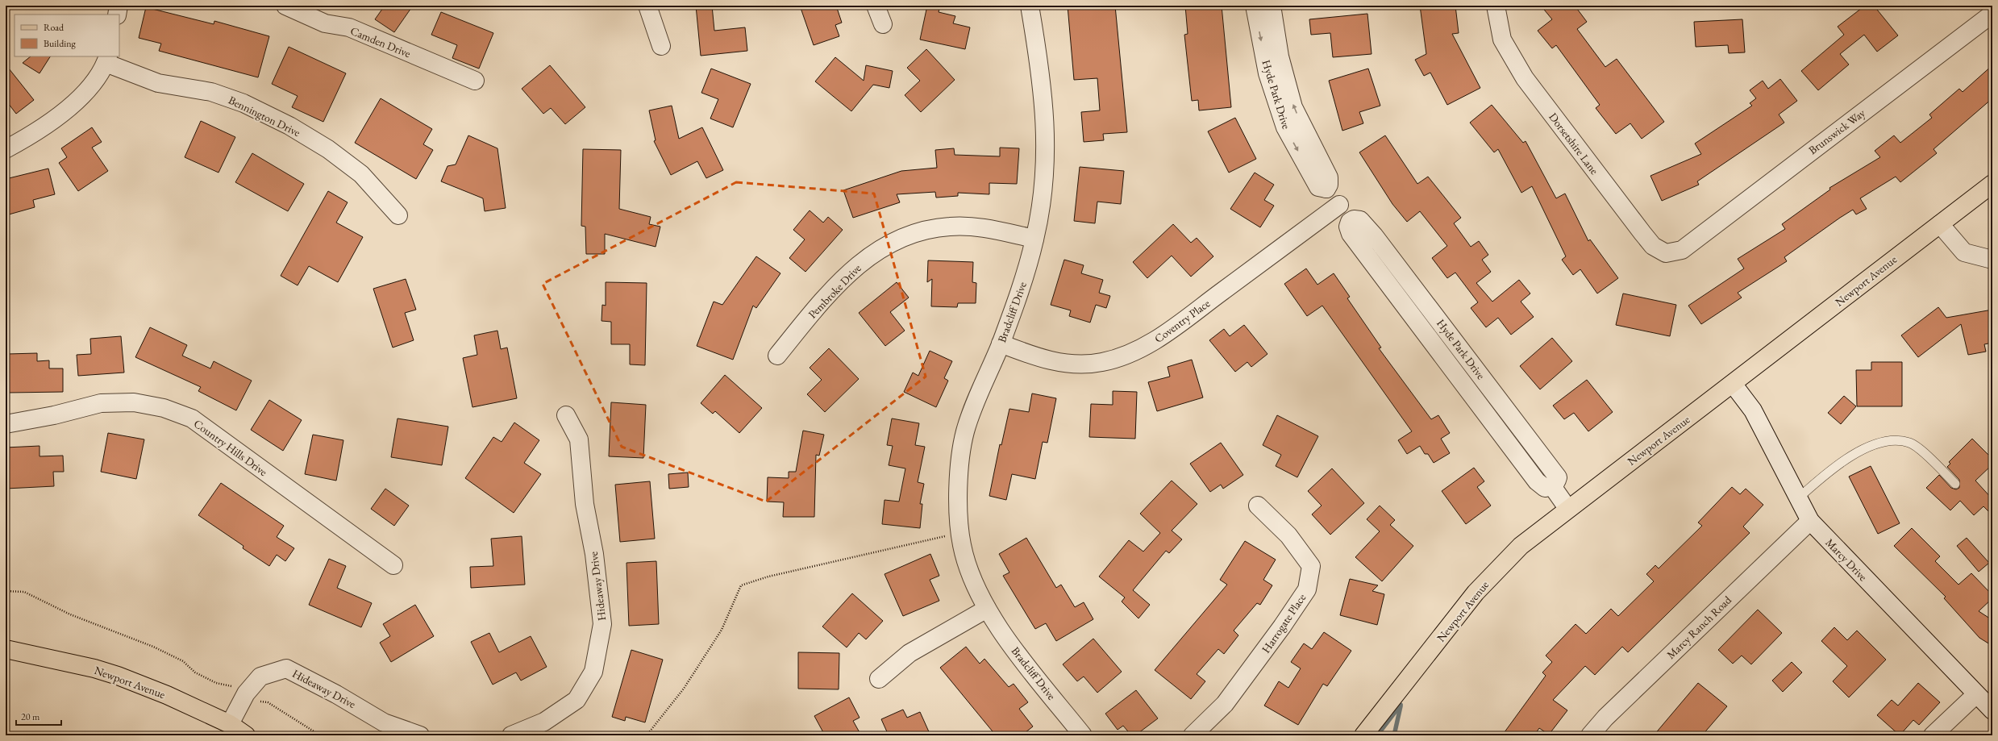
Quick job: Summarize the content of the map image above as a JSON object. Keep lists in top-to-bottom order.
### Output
{
  "streets": {
    "main road": ["Newport Avenue"],
    "street": [
      "Camden Drive",
      "Hyde Park Drive",
      "Bennington Drive",
      "Brunswick Way",
      "Dorsetshire Lane",
      "Pembroke Drive",
      "Bradcliff Drive",
      "Coventry Place",
      "Country Hills Drive",
      "Marcy Drive",
      "Hideaway Drive",
      "Harrogate Place",
      "Marcy Ranch Road"
    ]
  },
  "crossings": [
    ["Hyde Park Drive", "Newport Avenue"],
    ["Hyde Park Drive", "Coventry Place"],
    ["Brunswick Way", "Dorsetshire Lane"],
    ["Newport Avenue", "Marcy Drive"],
    ["Newport Avenue", "Hideaway Drive"],
    ["Pembroke Drive", "Bradcliff Drive"],
    ["Bradcliff Drive", "Coventry Place"],
    ["Marcy Drive", "Marcy Ranch Road"]
  ],
  "legend": ["Road", "Building"],
  "scale_bar": "20 m"
}
